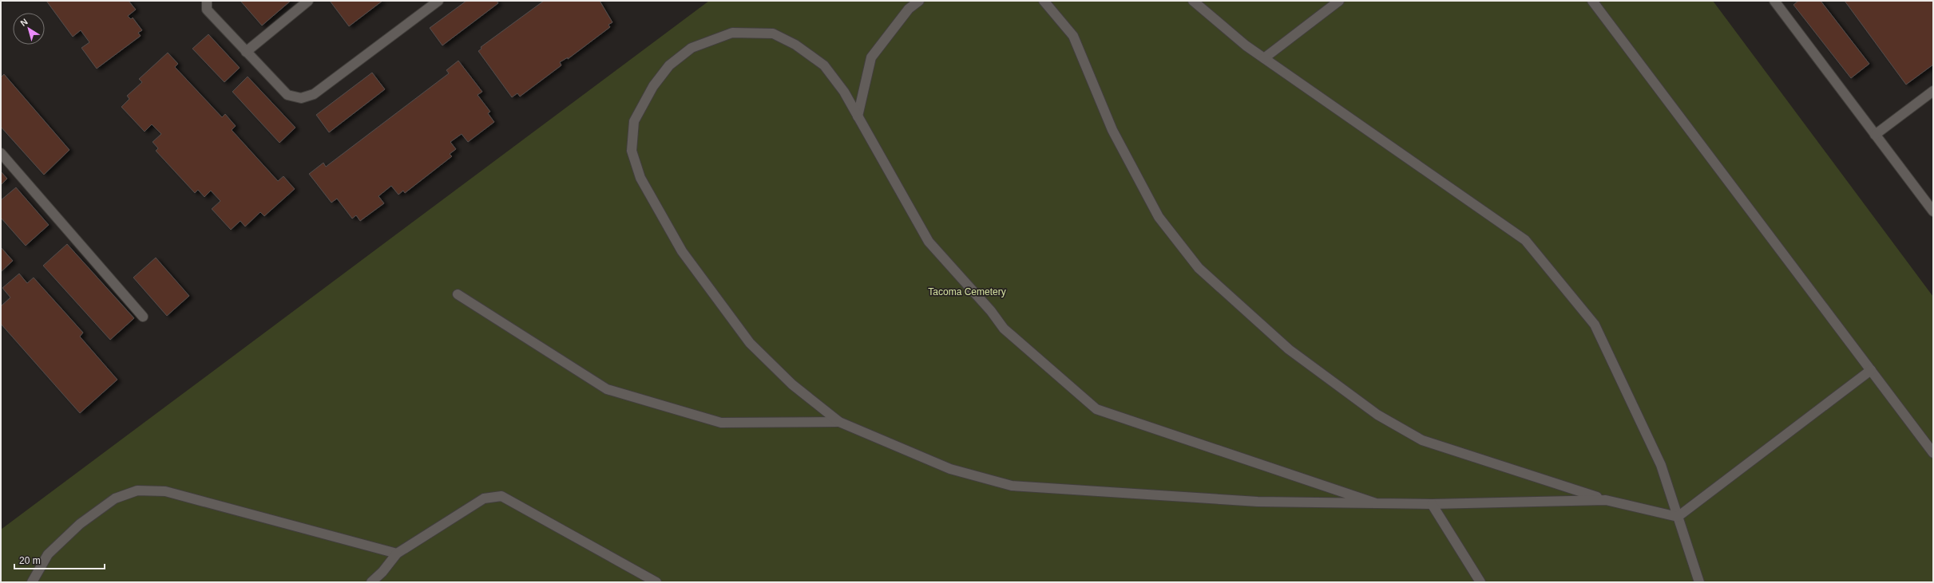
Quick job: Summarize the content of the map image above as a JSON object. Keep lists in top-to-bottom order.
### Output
{
  "parks": ["Tacoma Cemetery"],
  "scale_bar": "20 m",
  "north": "top left"
}
